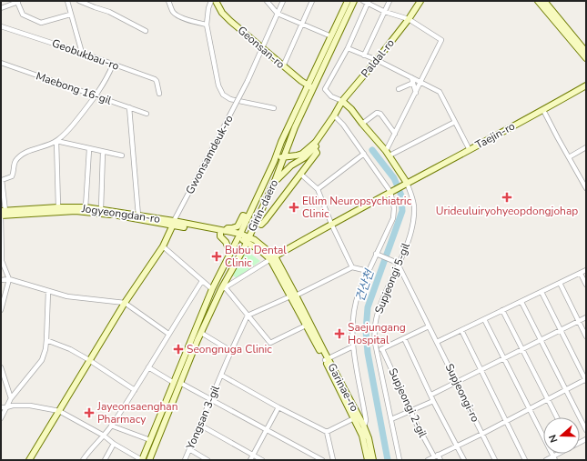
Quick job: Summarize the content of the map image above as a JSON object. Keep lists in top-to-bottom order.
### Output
{
  "streets": {
    "street": [
      "Geonsan-ro",
      "Geobukbau-ro",
      "Paldal-ro",
      "Maebong 16-gil",
      "Taejin-ro",
      "Gwonsamdeuk-ro",
      "Girin-daero",
      "Jogyeongdan-ro",
      "Supjeongi 5-gil",
      "Garinae-ro",
      "Supjeongi-ro",
      "Supjeongi 2-gil",
      "Yongsan 3-gil"
    ]
  },
  "crossings": [
    ["Geonsan-ro", "Gwonsamdeuk-ro"],
    ["Geonsan-ro", "Girin-daero"],
    ["Paldal-ro", "Girin-daero"],
    ["Taejin-ro", "Supjeongi 5-gil"],
    ["Gwonsamdeuk-ro", "Girin-daero"],
    ["Gwonsamdeuk-ro", "Jogyeongdan-ro"],
    ["Girin-daero", "Jogyeongdan-ro"],
    ["Girin-daero", "Garinae-ro"],
    ["Jogyeongdan-ro", "Garinae-ro"],
    ["Supjeongi 5-gil", "Supjeongi-ro"],
    ["Garinae-ro", "Yongsan 3-gil"]
  ],
  "water": ["건산천"],
  "places": {
    "health": [
      "Urideuluiryohyeopdongjohap",
      "Ellim Neuropsychiatric Clinic",
      "Bubu Dental Clinic",
      "Saejungang Hospital",
      "Seongnuga Clinic",
      "Jayeonsaenghan Pharmacy"
    ]
  },
  "north": "left"
}
